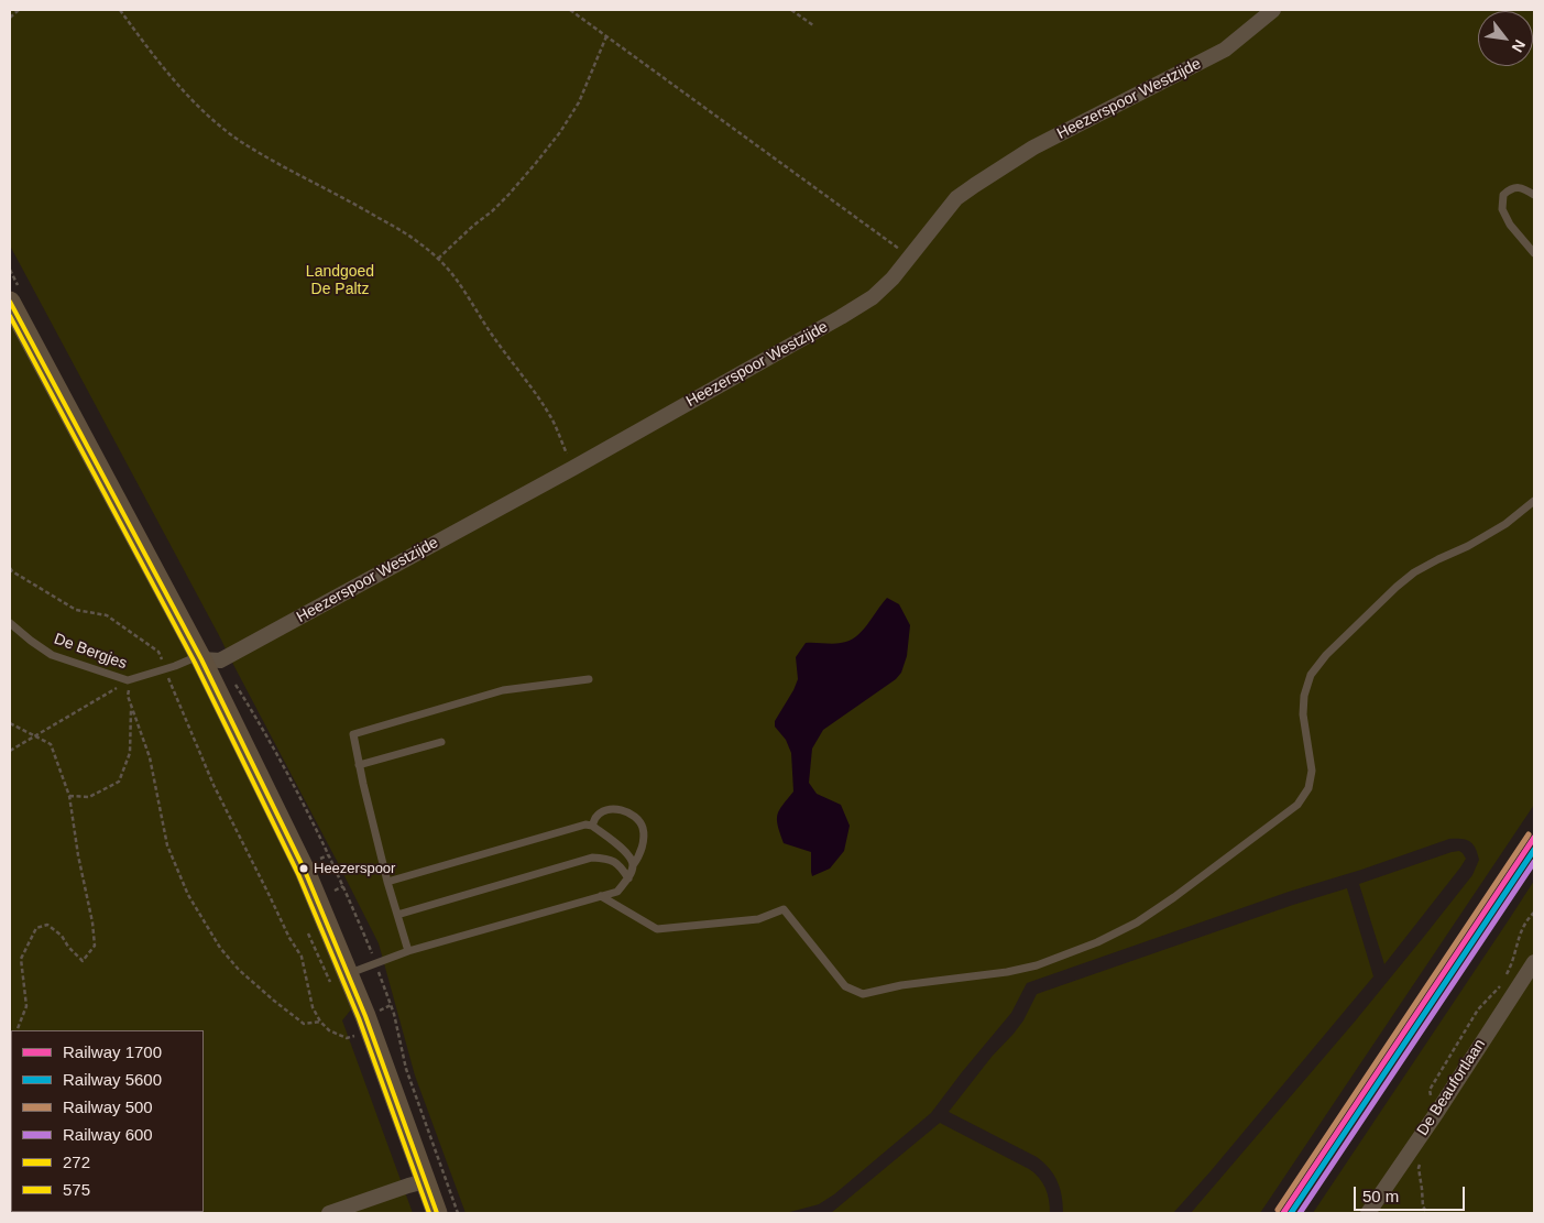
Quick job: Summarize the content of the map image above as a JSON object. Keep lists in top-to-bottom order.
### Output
{
  "streets": {
    "street": ["Heezerspoor Westzijde", "De Beaufortlaan"],
    "lane": ["De Bergjes"]
  },
  "crossings": [
    ["Heezerspoor Westzijde", "De Bergjes"]
  ],
  "parks": ["Landgoed De Paltz"],
  "places": ["Heezerspoor"],
  "lines": [
    "transit line 272",
    "transit line 575",
    "rail line 500",
    "rail line 1700",
    "rail line 5600",
    "rail line 600"
  ],
  "legend": [
    "Railway 1700",
    "Railway 5600",
    "Railway 500",
    "Railway 600",
    "272",
    "575"
  ],
  "scale_bar": "50 m",
  "north": "bottom right"
}
